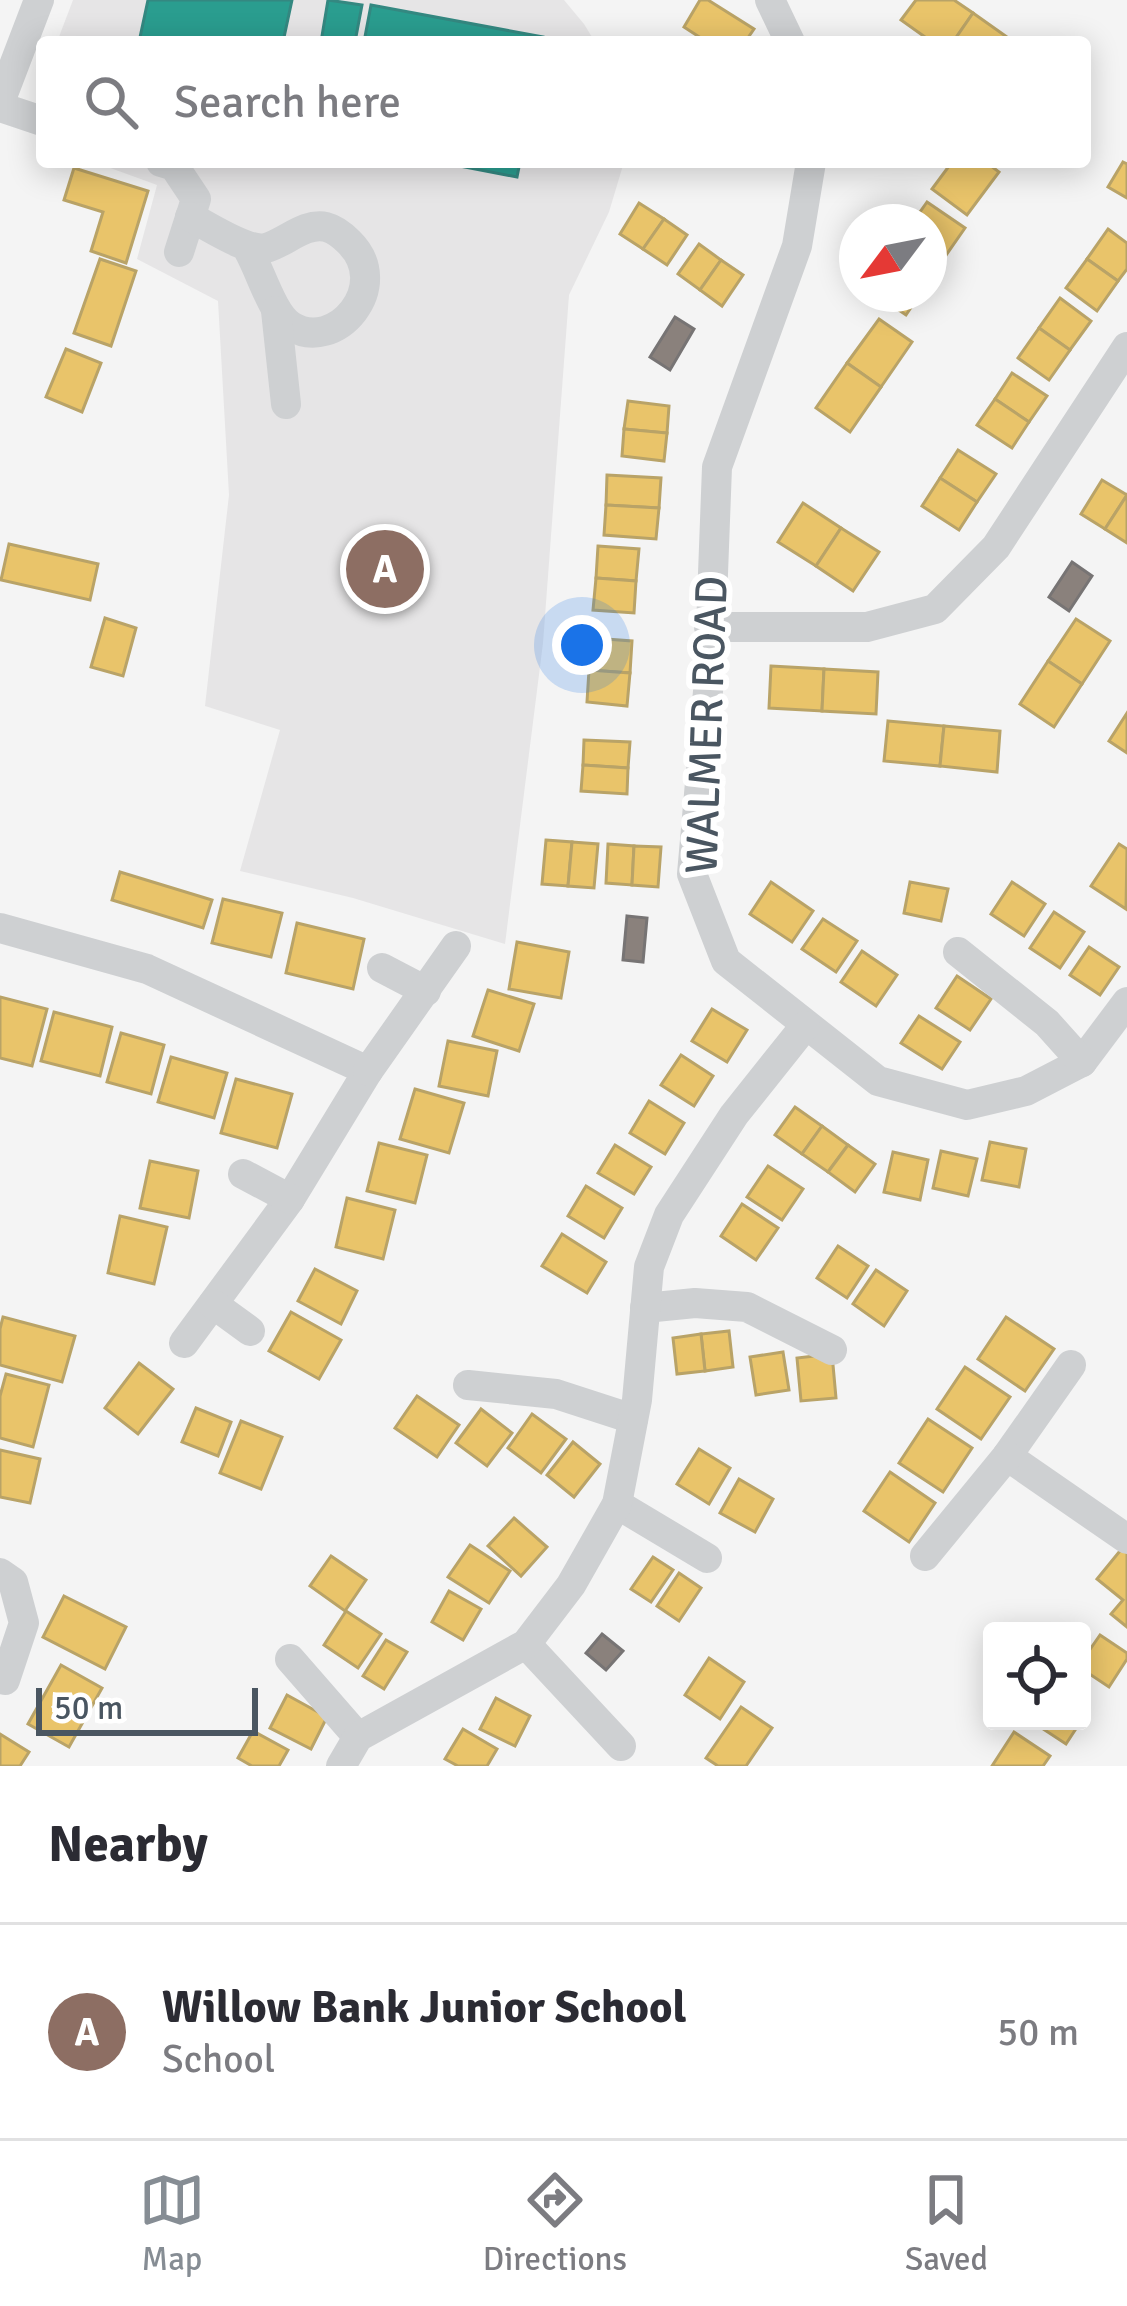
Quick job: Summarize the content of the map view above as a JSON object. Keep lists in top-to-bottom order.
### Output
{
  "streets": {
    "street": ["WALMER ROAD"]
  },
  "scale_bar": "50 m",
  "north": "bottom left",
  "page": {
    "search": "Search here",
    "pins": "A",
    "scale": "50 m",
    "heading": "Nearby",
    "list": [
      {
        "mark": "A",
        "name": "Willow Bank Junior School",
        "note": "School",
        "value": "50 m"
      }
    ],
    "nav": ["Map", "Directions", "Saved"]
  }
}
